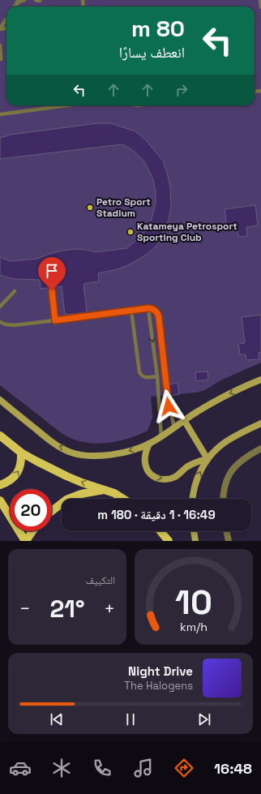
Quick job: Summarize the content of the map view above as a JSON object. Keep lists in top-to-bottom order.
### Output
{
  "places": ["Petro Sport Stadium", "Katameya Petrosport Sporting Club"],
  "page": {
    "turn": ["80 m", "انعطف يسارًا"],
    "limit": "20",
    "trip": "16:49 · 1 دقيقة · 180 m",
    "tile": "التكييف",
    "heat": ["−", "21°", "+"],
    "song": ["Night Drive", "The Halogens"],
    "tabs": "16:48",
    "gauge": ["10", "km/h"]
  }
}
